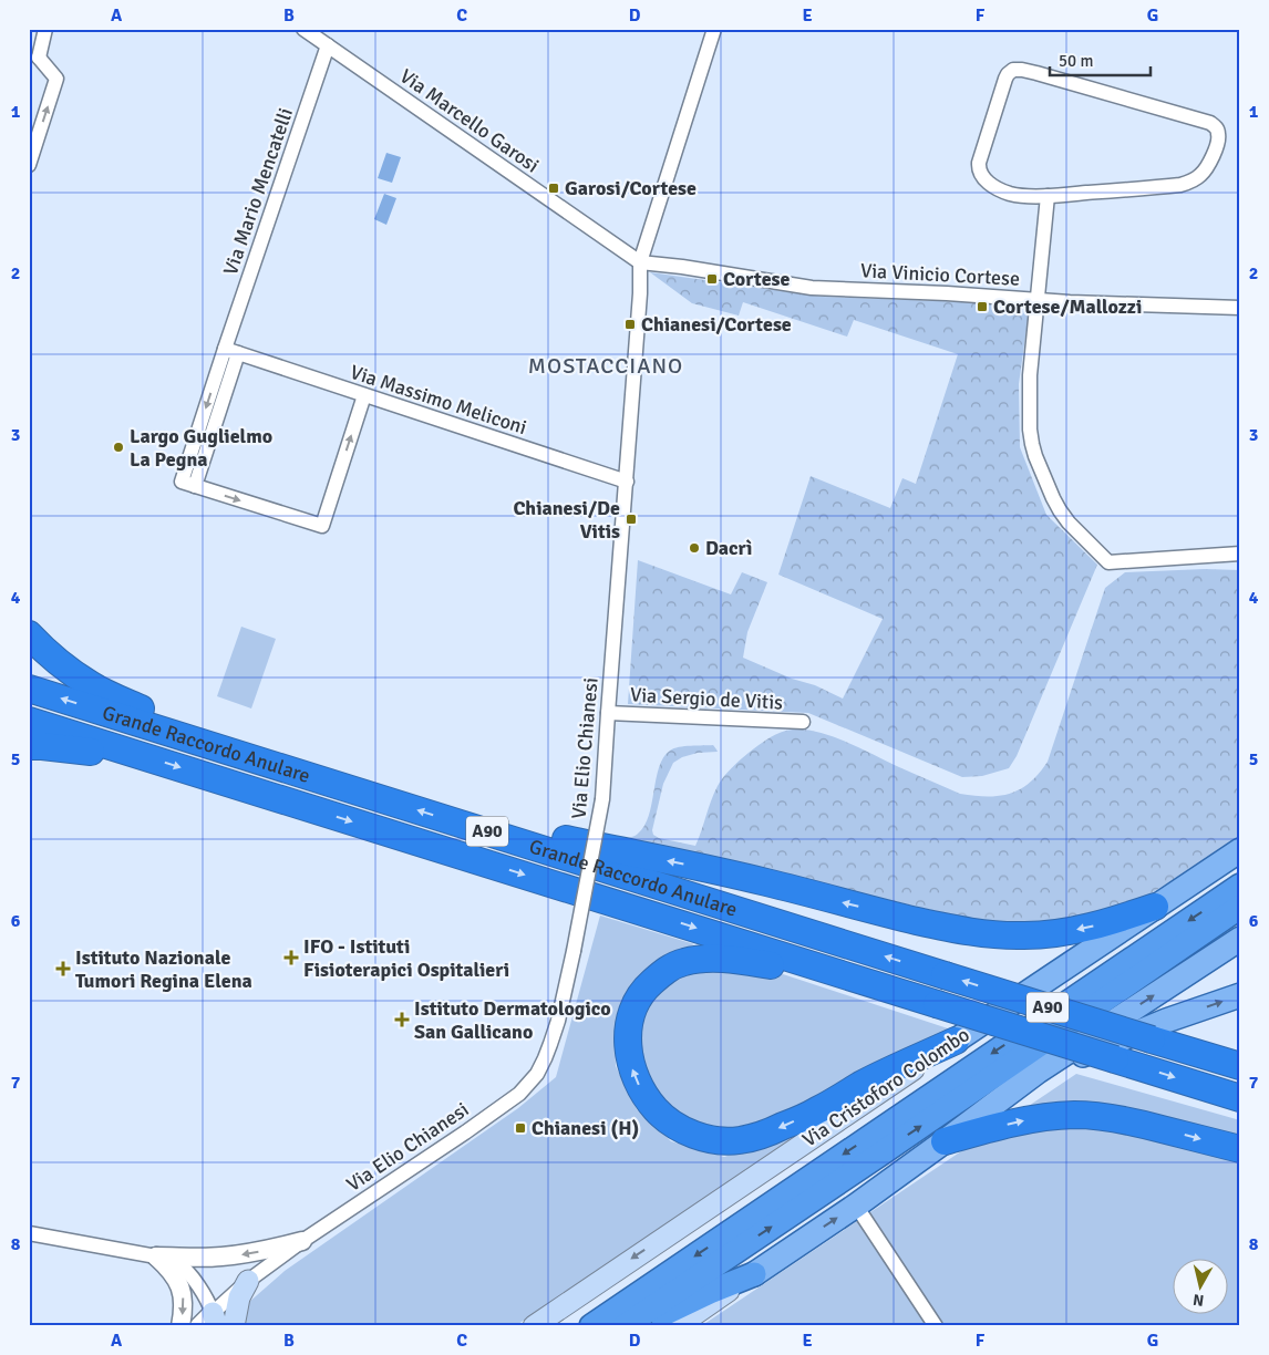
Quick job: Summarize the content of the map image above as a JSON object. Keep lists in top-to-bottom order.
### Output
{
  "streets": {
    "highway": ["Grande Raccordo Anulare", "A90", "Via Cristoforo Colombo"],
    "street": [
      "Via Marcello Garosi",
      "Via Mario Mencatelli",
      "Via Vinicio Cortese",
      "Via Massimo Meliconi",
      "Via Sergio de Vitis",
      "Via Elio Chianesi"
    ]
  },
  "crossings": [
    ["Via Marcello Garosi", "Via Mario Mencatelli"],
    ["Via Marcello Garosi", "Via Vinicio Cortese"],
    ["Via Marcello Garosi", "Via Elio Chianesi"],
    ["Via Mario Mencatelli", "Via Massimo Meliconi"],
    ["Via Vinicio Cortese", "Via Elio Chianesi"],
    ["Via Massimo Meliconi", "Via Elio Chianesi"],
    ["Via Sergio de Vitis", "Via Elio Chianesi"]
  ],
  "districts": ["MOSTACCIANO"],
  "places": {
    "transit": [
      "Garosi/Cortese",
      "Cortese",
      "Cortese/Mallozzi",
      "Chianesi/Cortese",
      "Chianesi/De Vitis",
      "Chianesi (H)"
    ],
    "other": ["Largo Guglielmo La Pegna", "Dacrì"],
    "health": ["IFO - Istituti Fisioterapici Ospitalieri", "Istituto Nazionale Tumori Regina Elena", "Istituto Dermatologico San Gallicano"]
  },
  "scale_bar": "50 m",
  "north": "bottom",
  "grid": {
    "columns": [
      "A",
      "B",
      "C",
      "D",
      "E",
      "F",
      "G"
    ],
    "rows": [
      "1",
      "2",
      "3",
      "4",
      "5",
      "6",
      "7",
      "8"
    ]
  }
}
